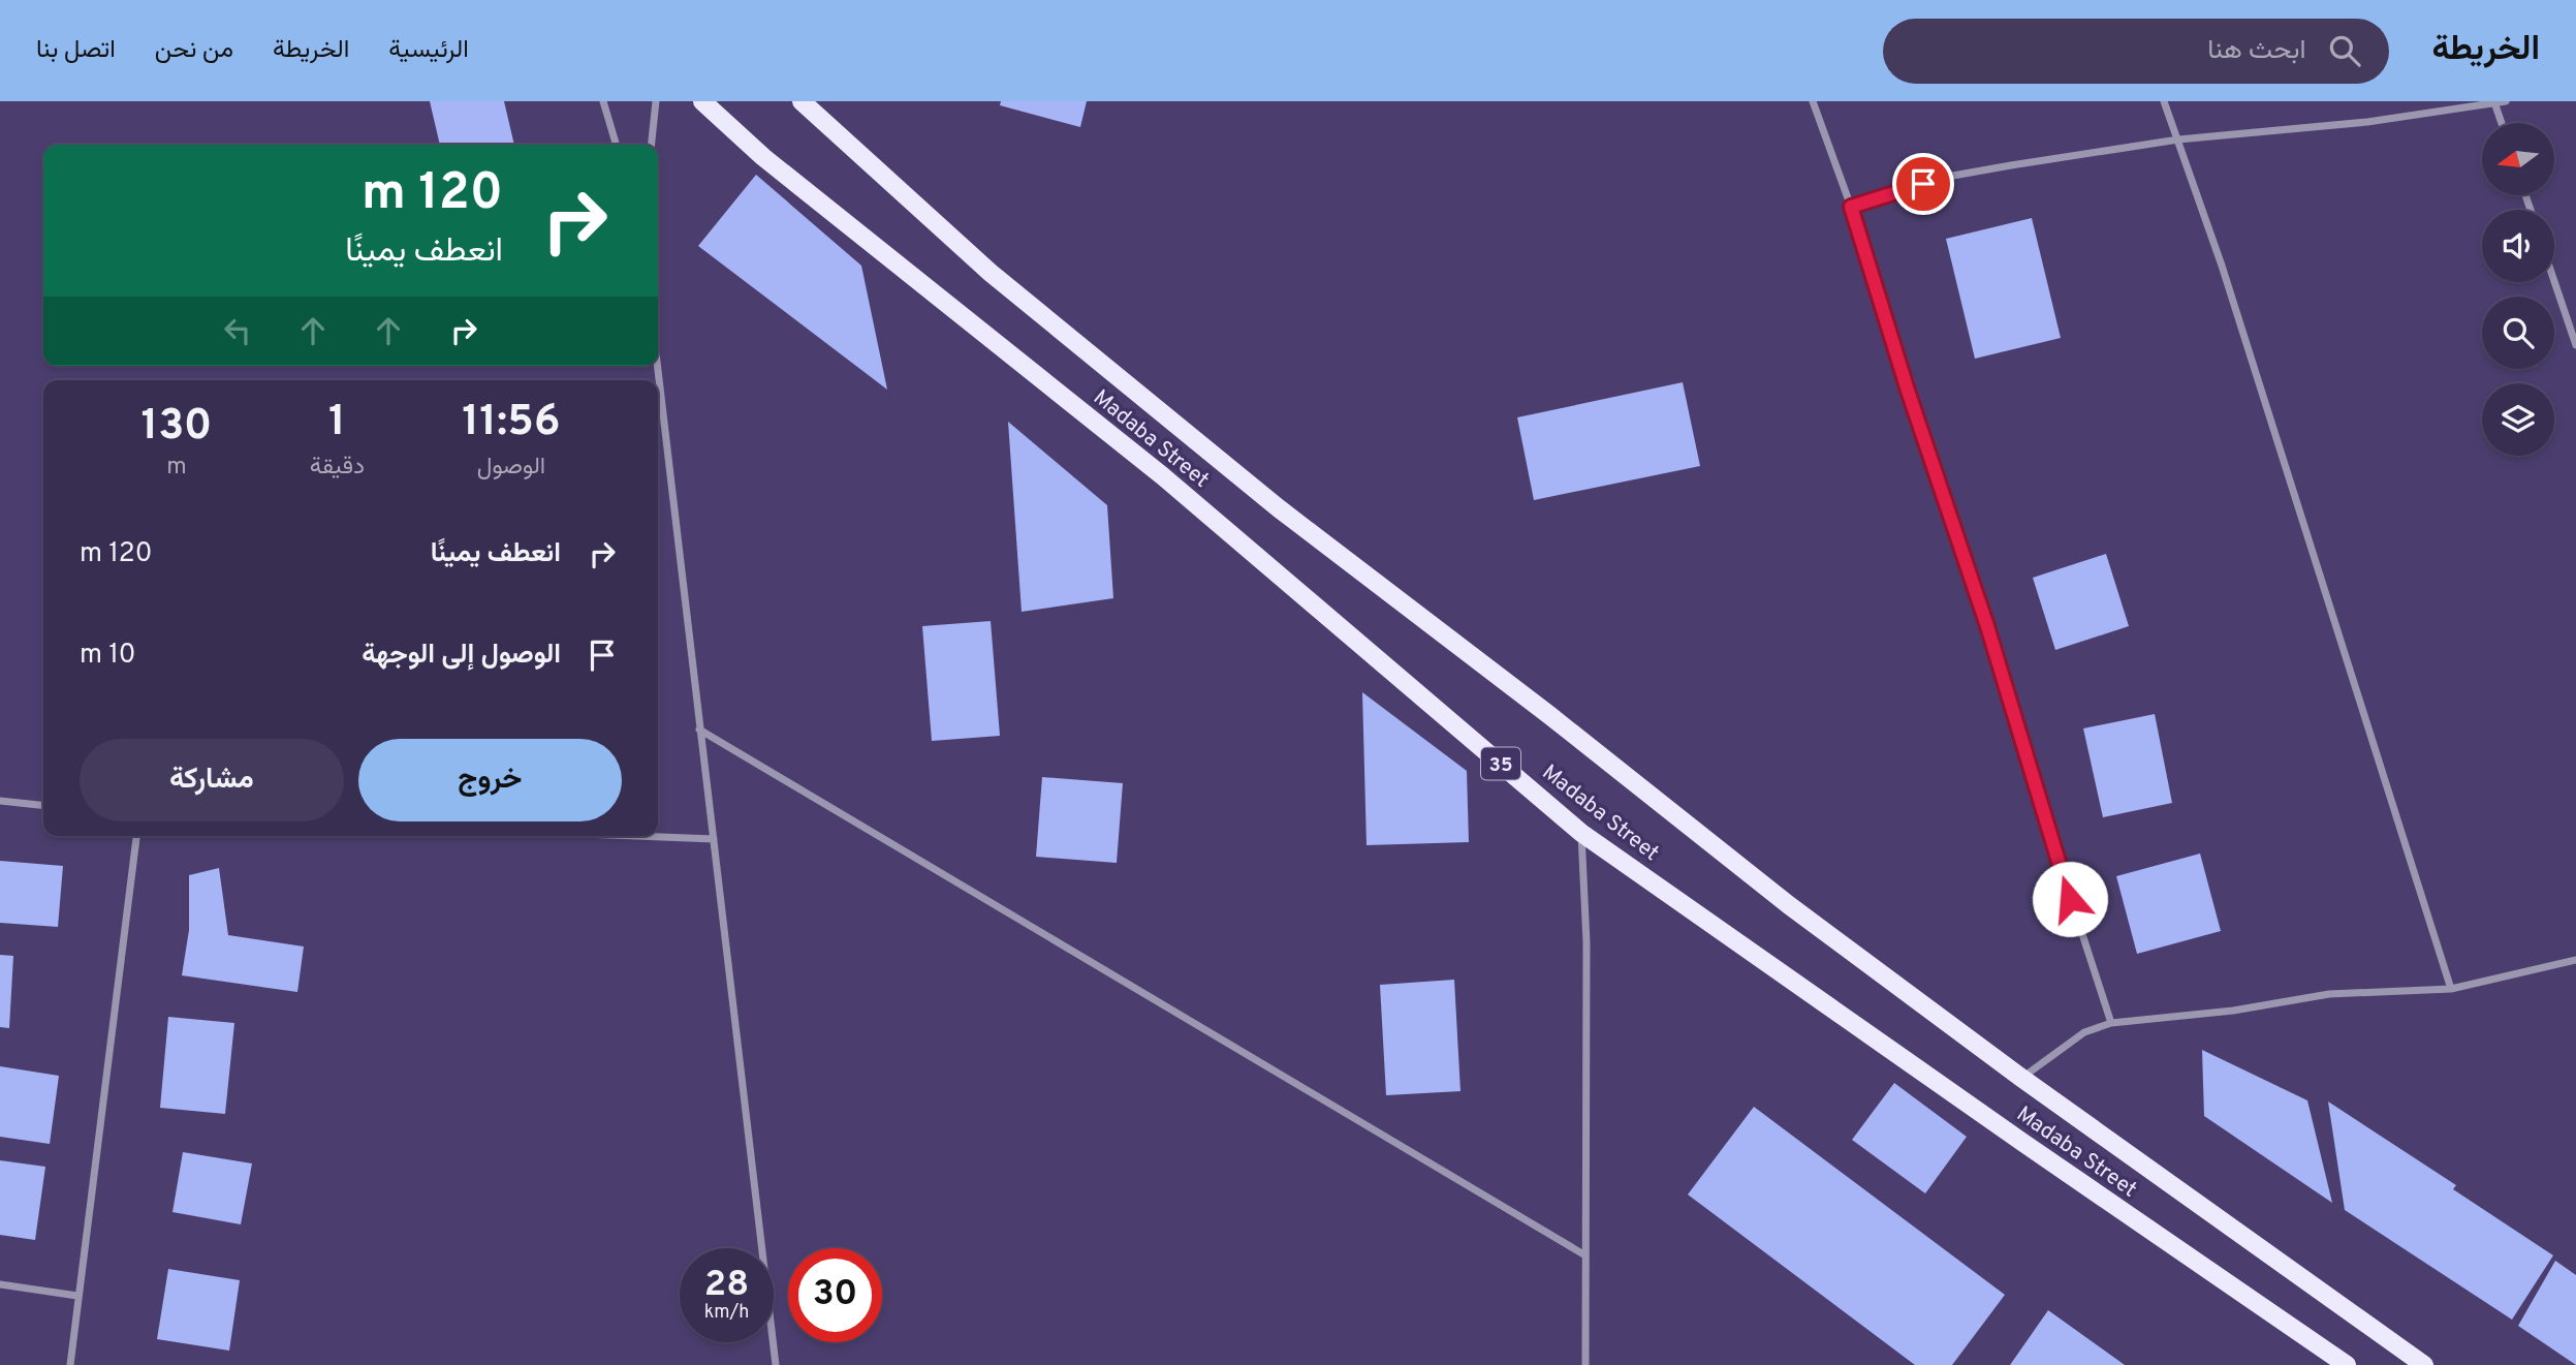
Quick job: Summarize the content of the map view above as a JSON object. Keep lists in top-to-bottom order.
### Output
{
  "streets": {
    "main road": ["Madaba Street", "35"]
  },
  "north": "left",
  "page": {
    "header": "الخريطة",
    "search": "ابحث هنا",
    "nav": [
      "الرئيسية",
      "الخريطة",
      "من نحن",
      "اتصل بنا"
    ],
    "turn": ["120 m", "انعطف يمينًا"],
    "eta": [
      "11:56",
      "الوصول",
      "1",
      "دقيقة",
      "130",
      "m"
    ],
    "list": [
      {
        "name": "انعطف يمينًا",
        "value": "120 m"
      },
      {
        "name": "الوصول إلى الوجهة",
        "value": "10 m"
      }
    ],
    "buttons": ["خروج", "مشاركة"],
    "speed": "28 km/h",
    "limit": "30"
  }
}
